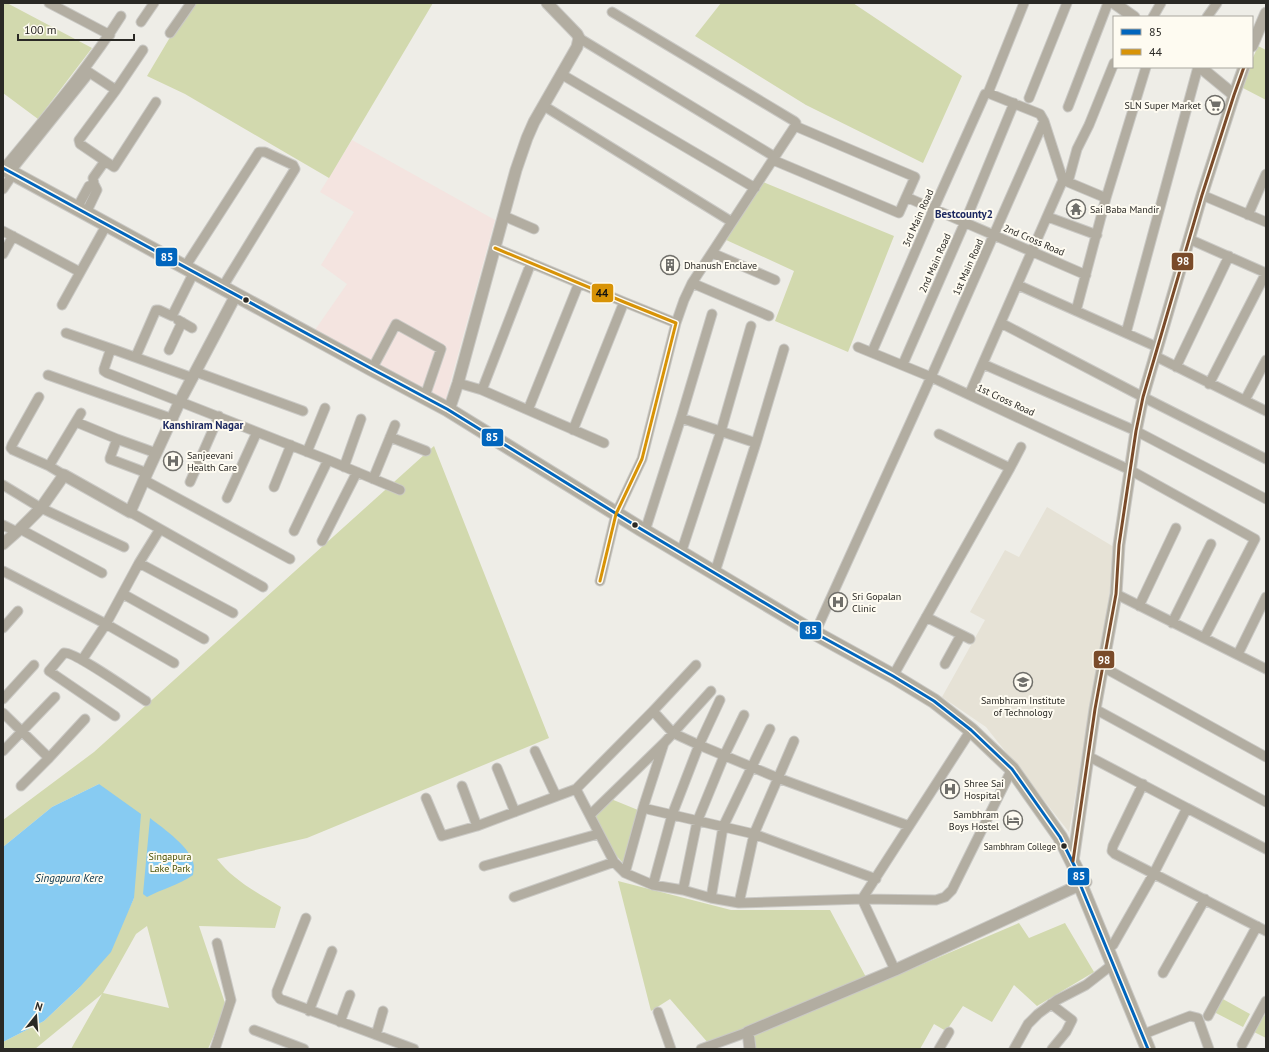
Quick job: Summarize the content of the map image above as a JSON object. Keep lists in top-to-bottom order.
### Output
{
  "streets": {
    "street": [
      "3rd Main Road",
      "2nd Cross Road",
      "2nd Main Road",
      "1st Main Road",
      "1st Cross Road"
    ]
  },
  "crossings": [
    ["3rd Main Road", "2nd Cross Road"],
    ["3rd Main Road", "1st Cross Road"],
    ["2nd Cross Road", "2nd Main Road"],
    ["2nd Cross Road", "1st Main Road"],
    ["2nd Main Road", "1st Cross Road"],
    ["1st Main Road", "1st Cross Road"]
  ],
  "districts": ["Bestcounty2", "Kanshiram Nagar"],
  "water": ["Singapura Kere"],
  "parks": ["Singapura Lake Park"],
  "places": {
    "supermarket": ["SLN Super Market"],
    "temple": ["Sai Baba Mandir"],
    "building": ["Dhanush Enclave"],
    "hospital": ["Sanjeevani Health Care", "Sri Gopalan Clinic", "Shree Sai Hospital"],
    "school or university": ["Sambhram Institute of Technology"],
    "hotel": ["Sambhram Boys Hostel"],
    "other": ["Sambhram College"]
  },
  "lines": ["transit line 98", "transit line 85", "transit line 44"],
  "legend": ["85", "44"],
  "scale_bar": "100 m",
  "north": "top"
}
